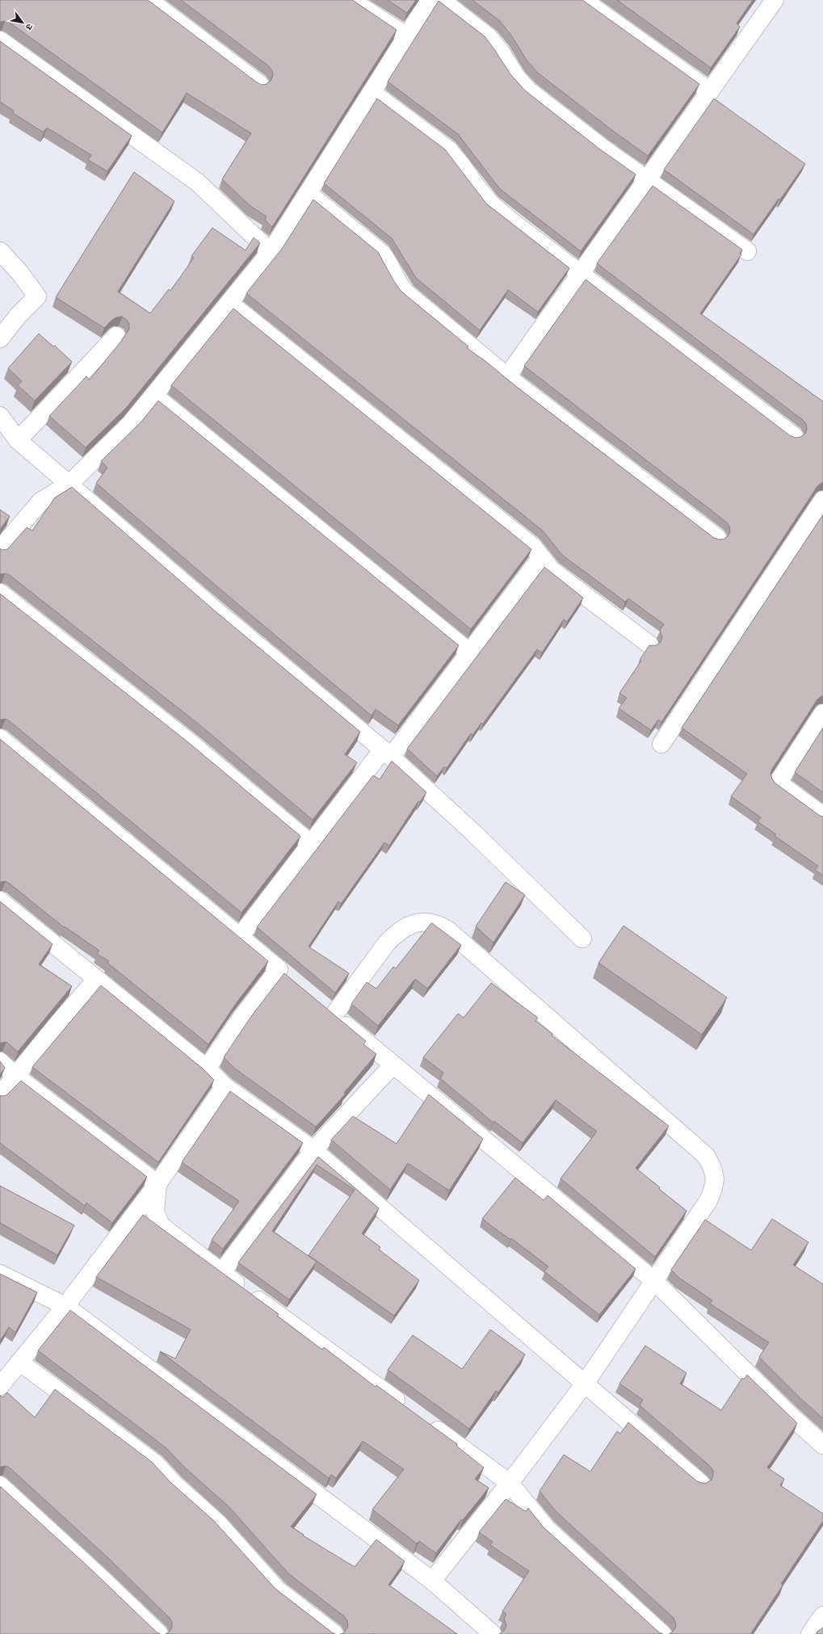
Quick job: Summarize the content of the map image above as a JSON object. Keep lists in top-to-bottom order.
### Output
{
  "north": "bottom right"
}
